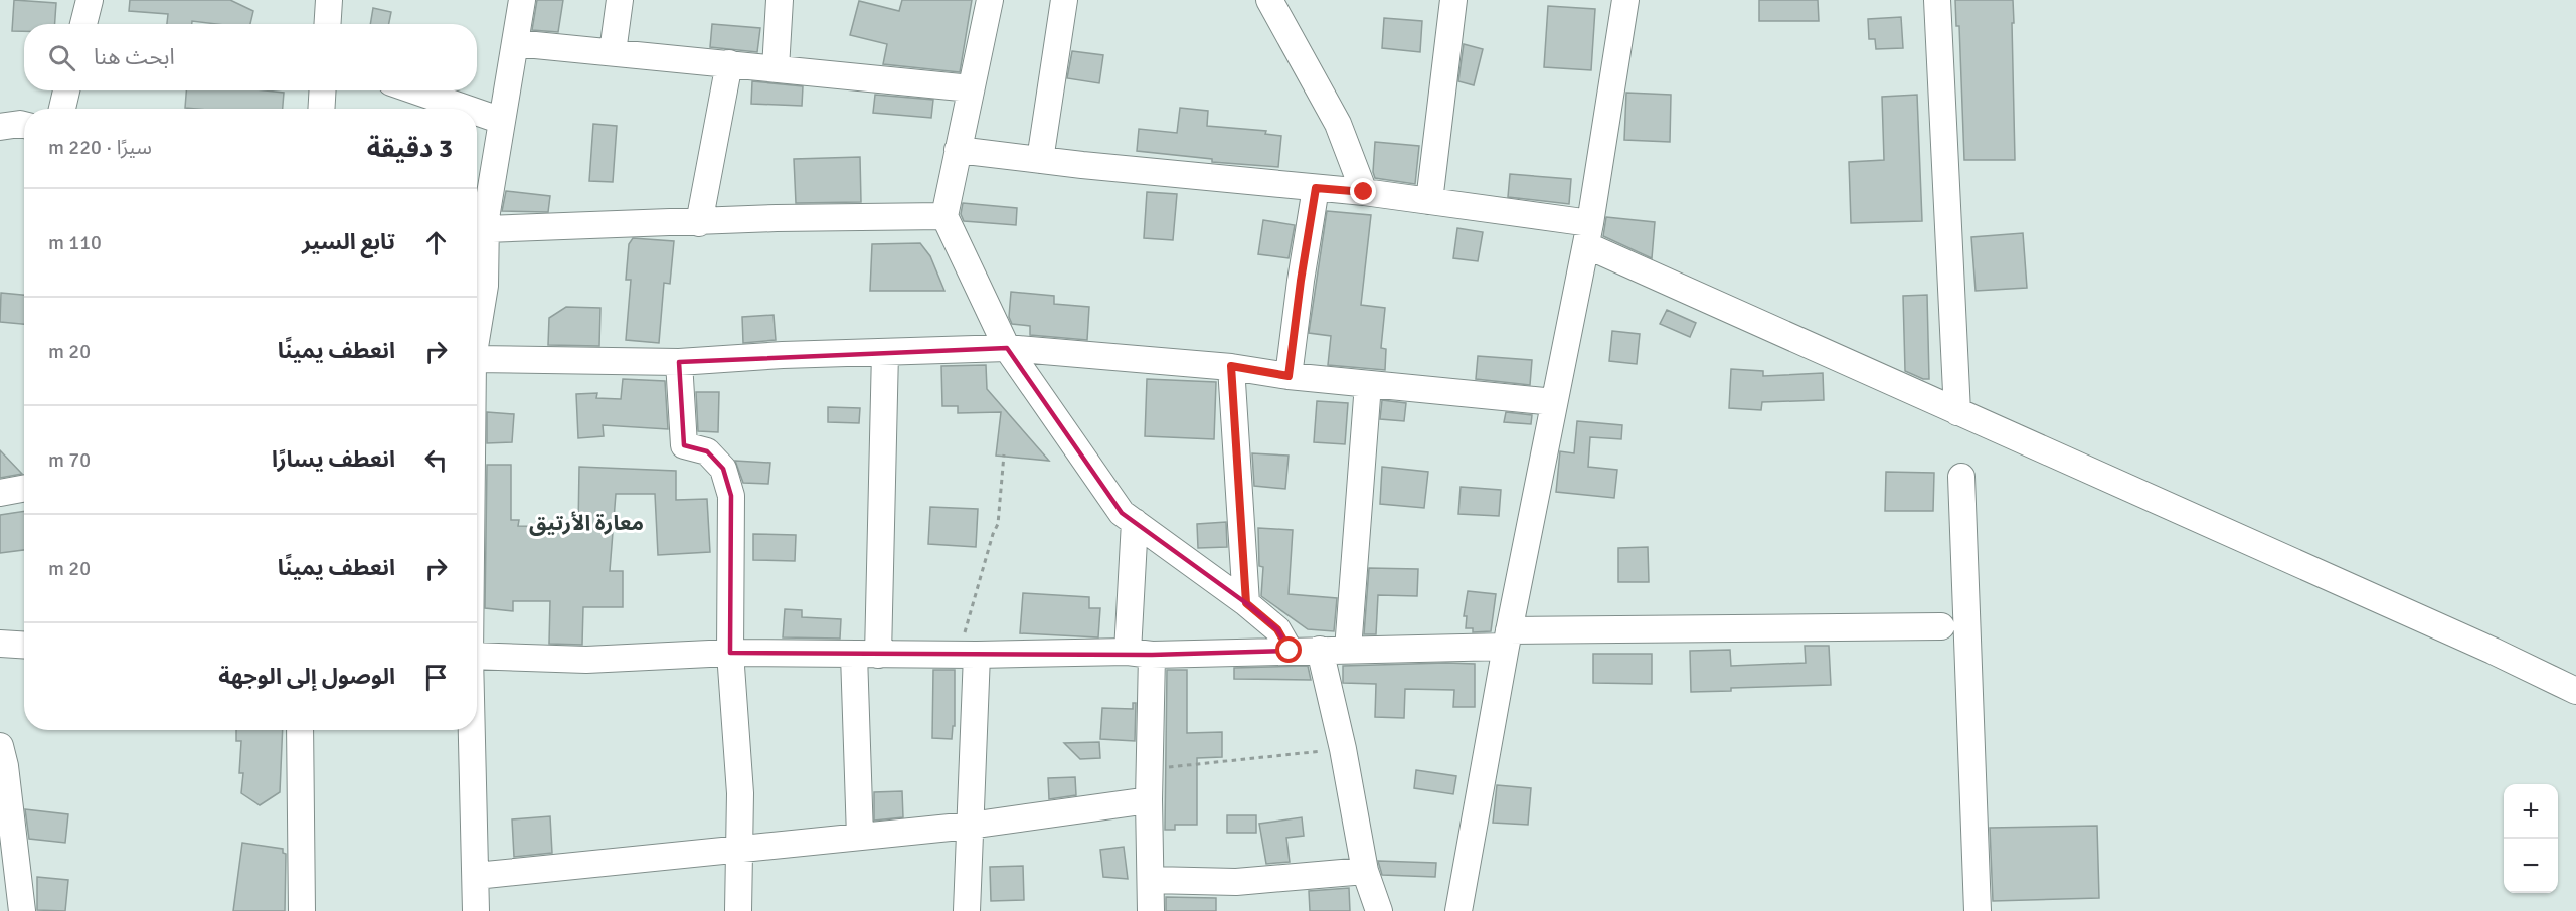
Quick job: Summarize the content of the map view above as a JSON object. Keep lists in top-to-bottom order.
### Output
{
  "districts": ["معارة الأرتيق"],
  "page": {
    "search": "ابحث هنا",
    "heading": ["3 دقيقة", "سيرًا · 220 m"],
    "list": [
      ["تابع السير", "110 m"],
      ["انعطف يمينًا", "20 m"],
      ["انعطف يسارًا", "70 m"],
      ["انعطف يمينًا", "20 m"],
      "الوصول إلى الوجهة"
    ],
    "map_buttons": ["+", "−"]
  }
}
